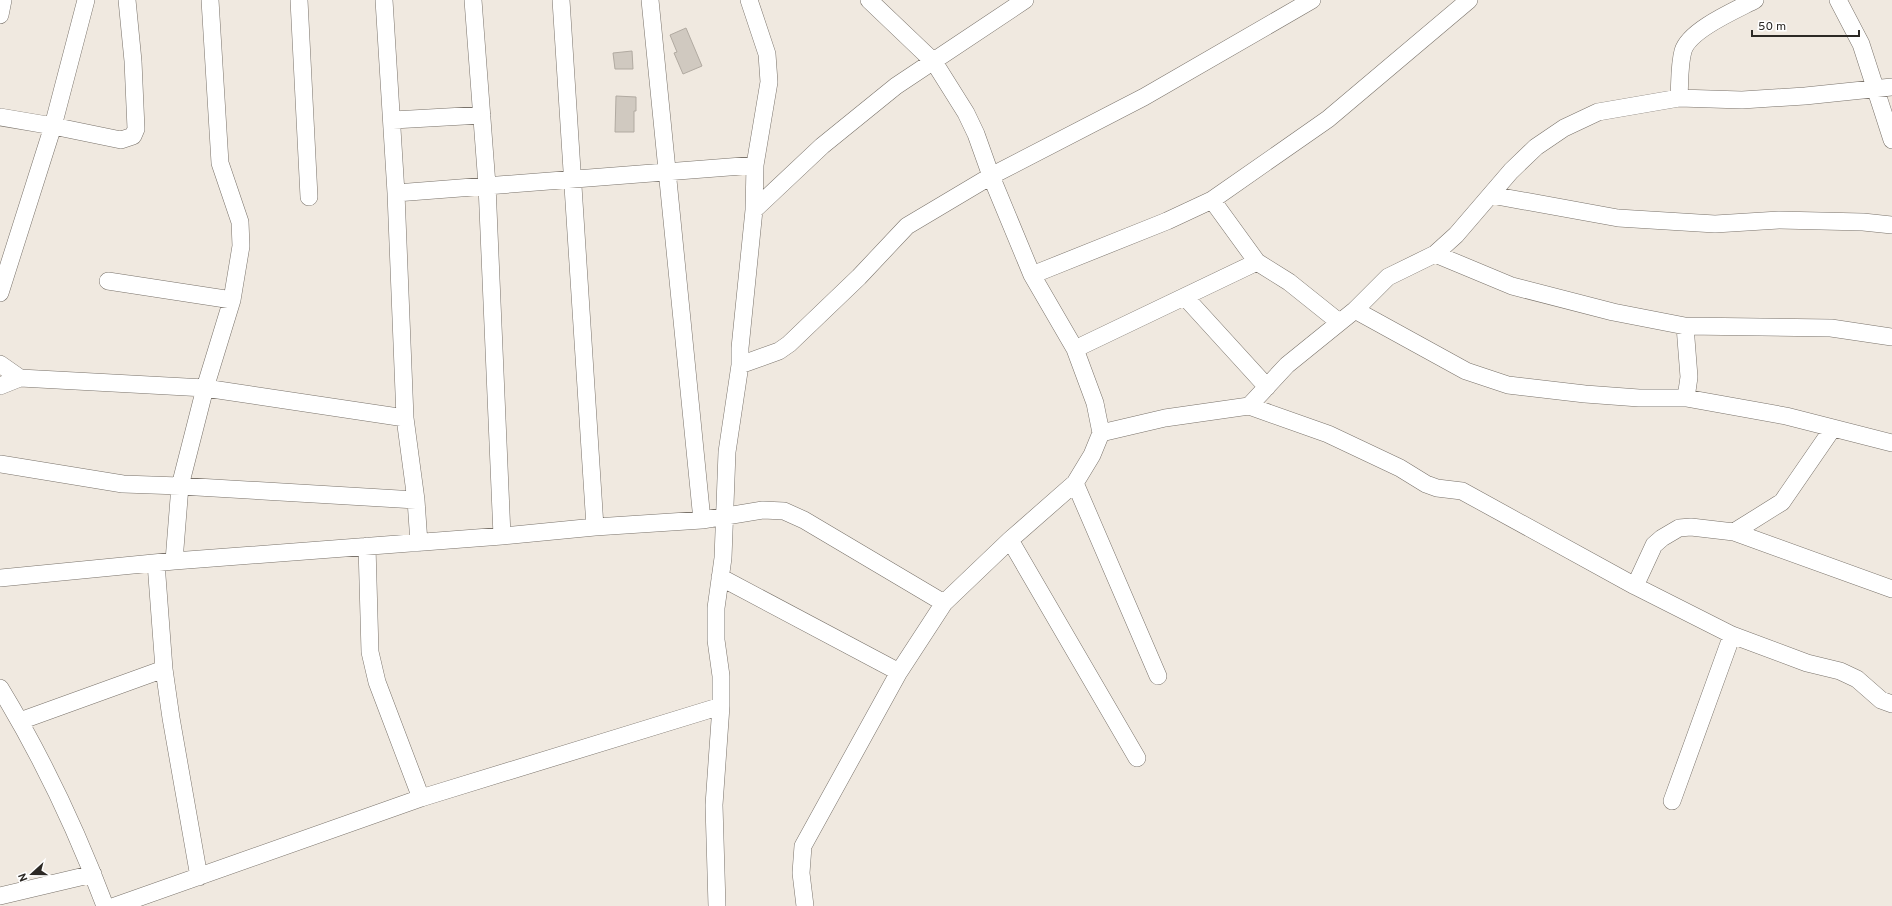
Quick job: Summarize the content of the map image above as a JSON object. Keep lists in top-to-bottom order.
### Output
{
  "scale_bar": "50 m",
  "north": "left"
}
